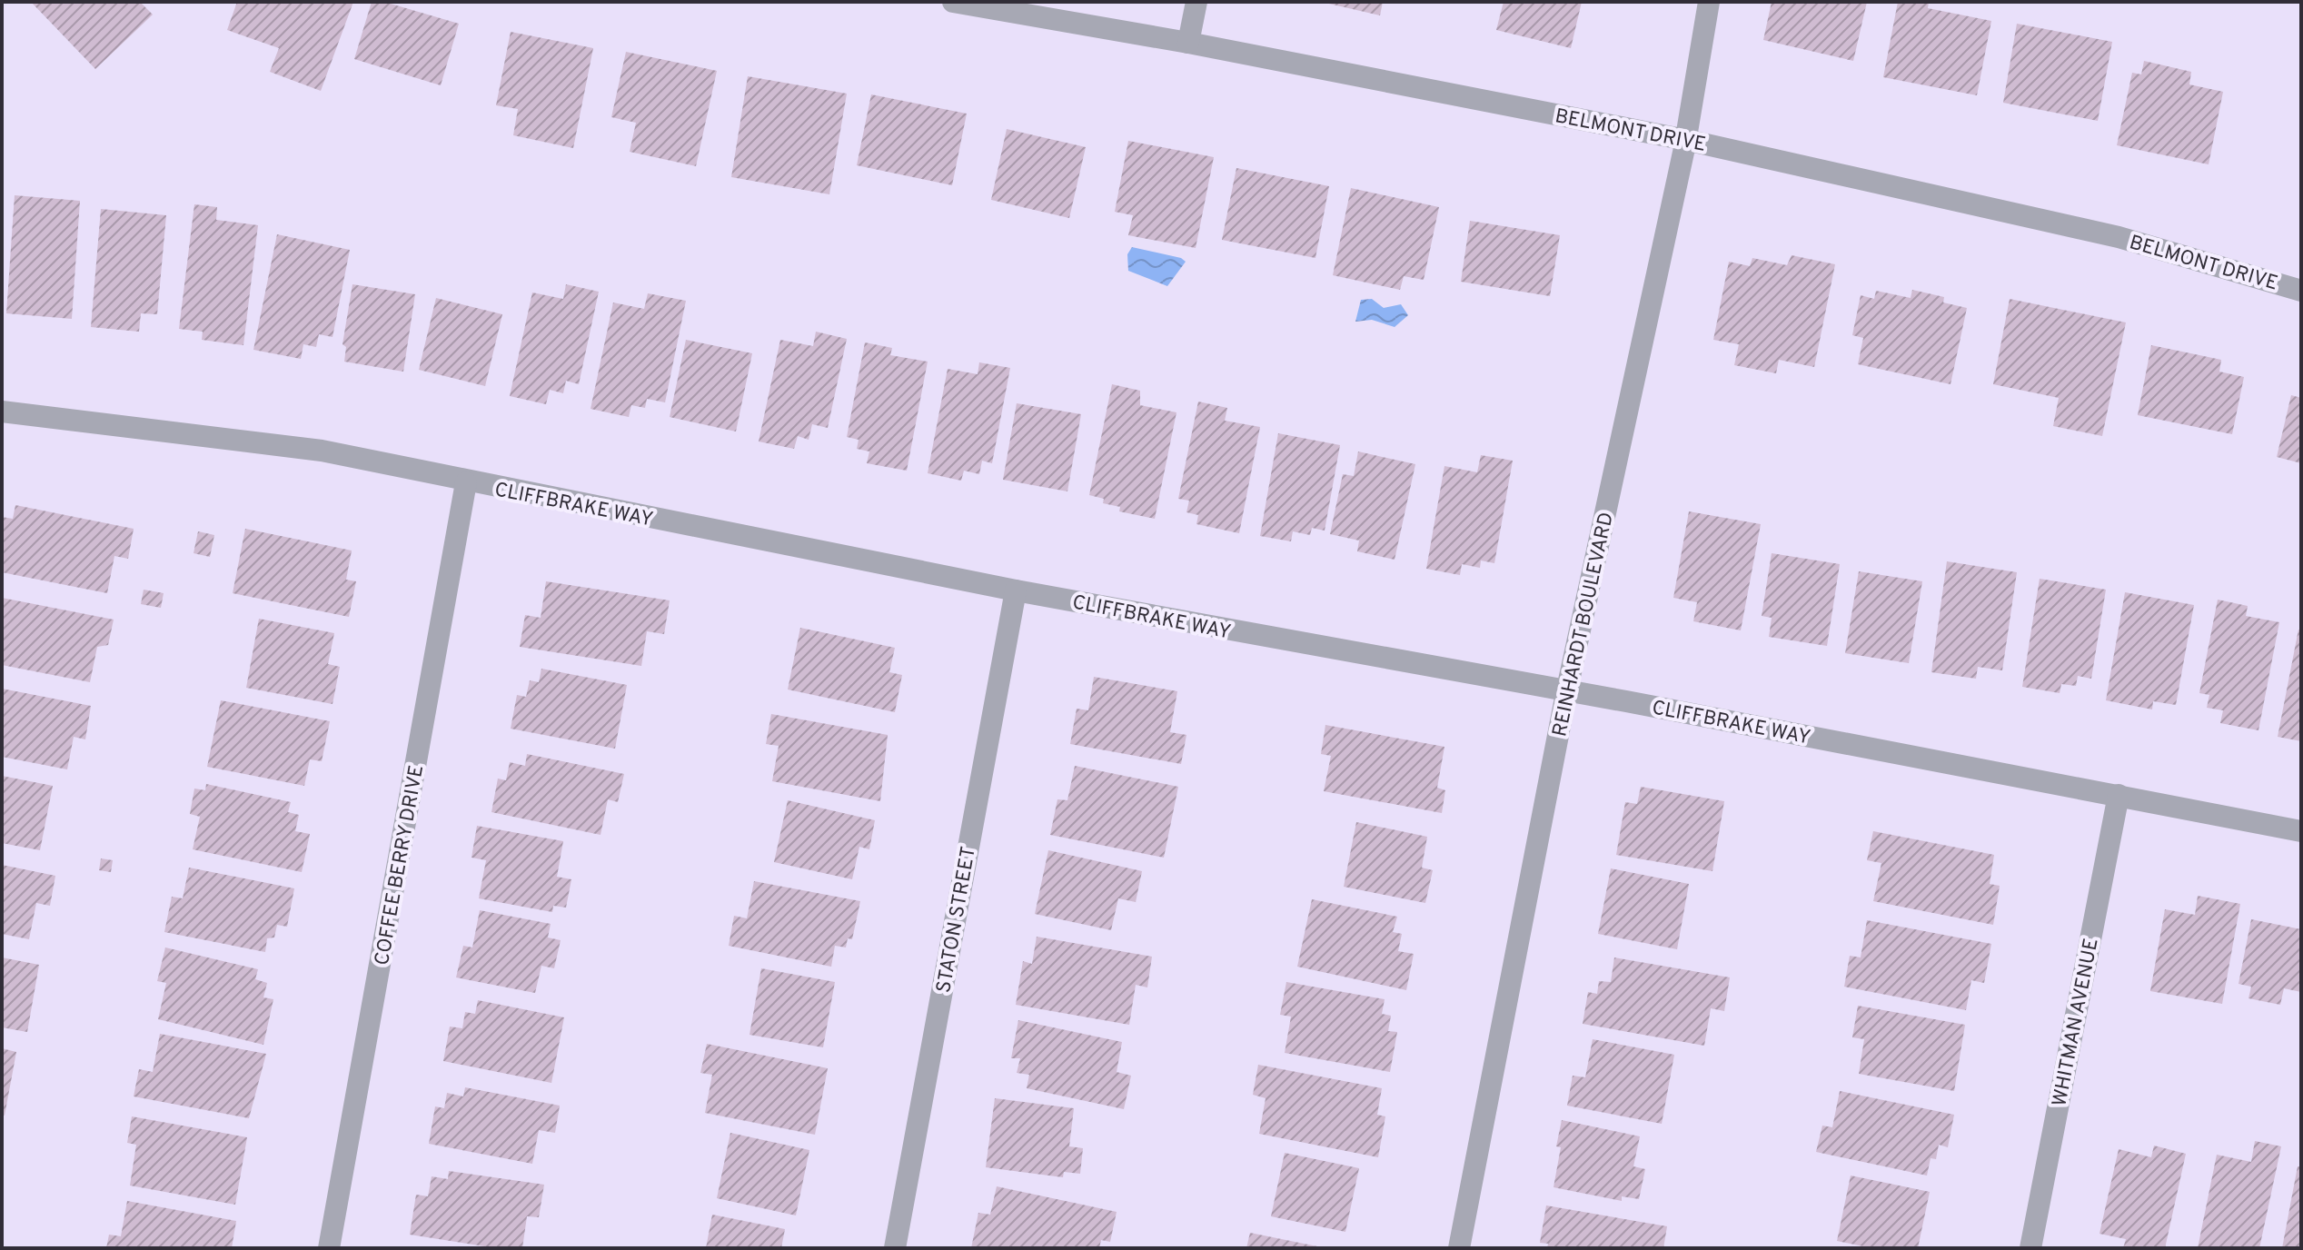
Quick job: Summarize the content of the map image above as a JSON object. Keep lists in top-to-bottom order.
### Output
{
  "streets": {
    "street": [
      "BELMONT DRIVE",
      "CLIFFBRAKE WAY",
      "REINHARDT BOULEVARD",
      "COFFEE BERRY DRIVE",
      "STATON STREET",
      "WHITMAN AVENUE"
    ]
  },
  "crossings": [
    ["BELMONT DRIVE", "REINHARDT BOULEVARD"],
    ["CLIFFBRAKE WAY", "REINHARDT BOULEVARD"],
    ["CLIFFBRAKE WAY", "COFFEE BERRY DRIVE"],
    ["CLIFFBRAKE WAY", "STATON STREET"],
    ["CLIFFBRAKE WAY", "WHITMAN AVENUE"]
  ]
}
